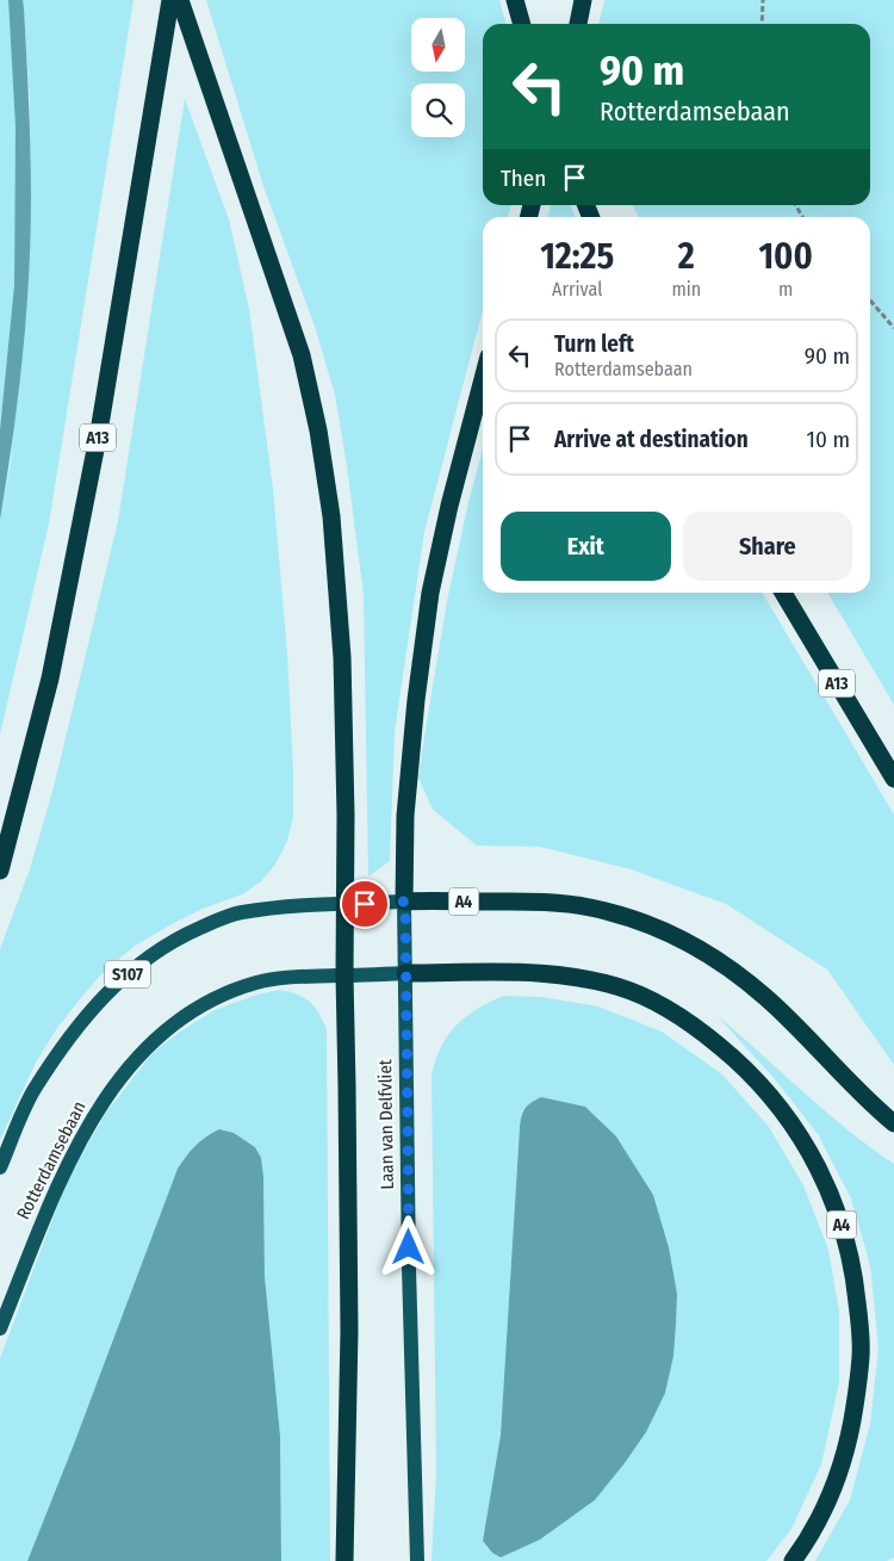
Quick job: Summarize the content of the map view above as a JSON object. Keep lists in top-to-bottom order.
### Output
{
  "streets": {
    "highway": ["A13", "A4"],
    "main road": ["S107", "Laan van Delfvliet", "Rotterdamsebaan"]
  },
  "crossings": [
    ["A4", "S107"],
    ["A4", "Laan van Delfvliet"],
    ["A4", "Rotterdamsebaan"],
    ["S107", "Laan van Delfvliet"],
    ["Laan van Delfvliet", "Rotterdamsebaan"]
  ],
  "north": "bottom",
  "page": {
    "turn": ["90 m", "Rotterdamsebaan"],
    "then": "Then",
    "eta": [
      "12:25",
      "Arrival",
      "2",
      "min",
      "100",
      "m"
    ],
    "list": [
      {
        "name": "Turn left",
        "note": "Rotterdamsebaan",
        "value": "90 m"
      },
      {
        "name": "Arrive at destination",
        "value": "10 m"
      }
    ],
    "buttons": ["Exit", "Share"]
  }
}
